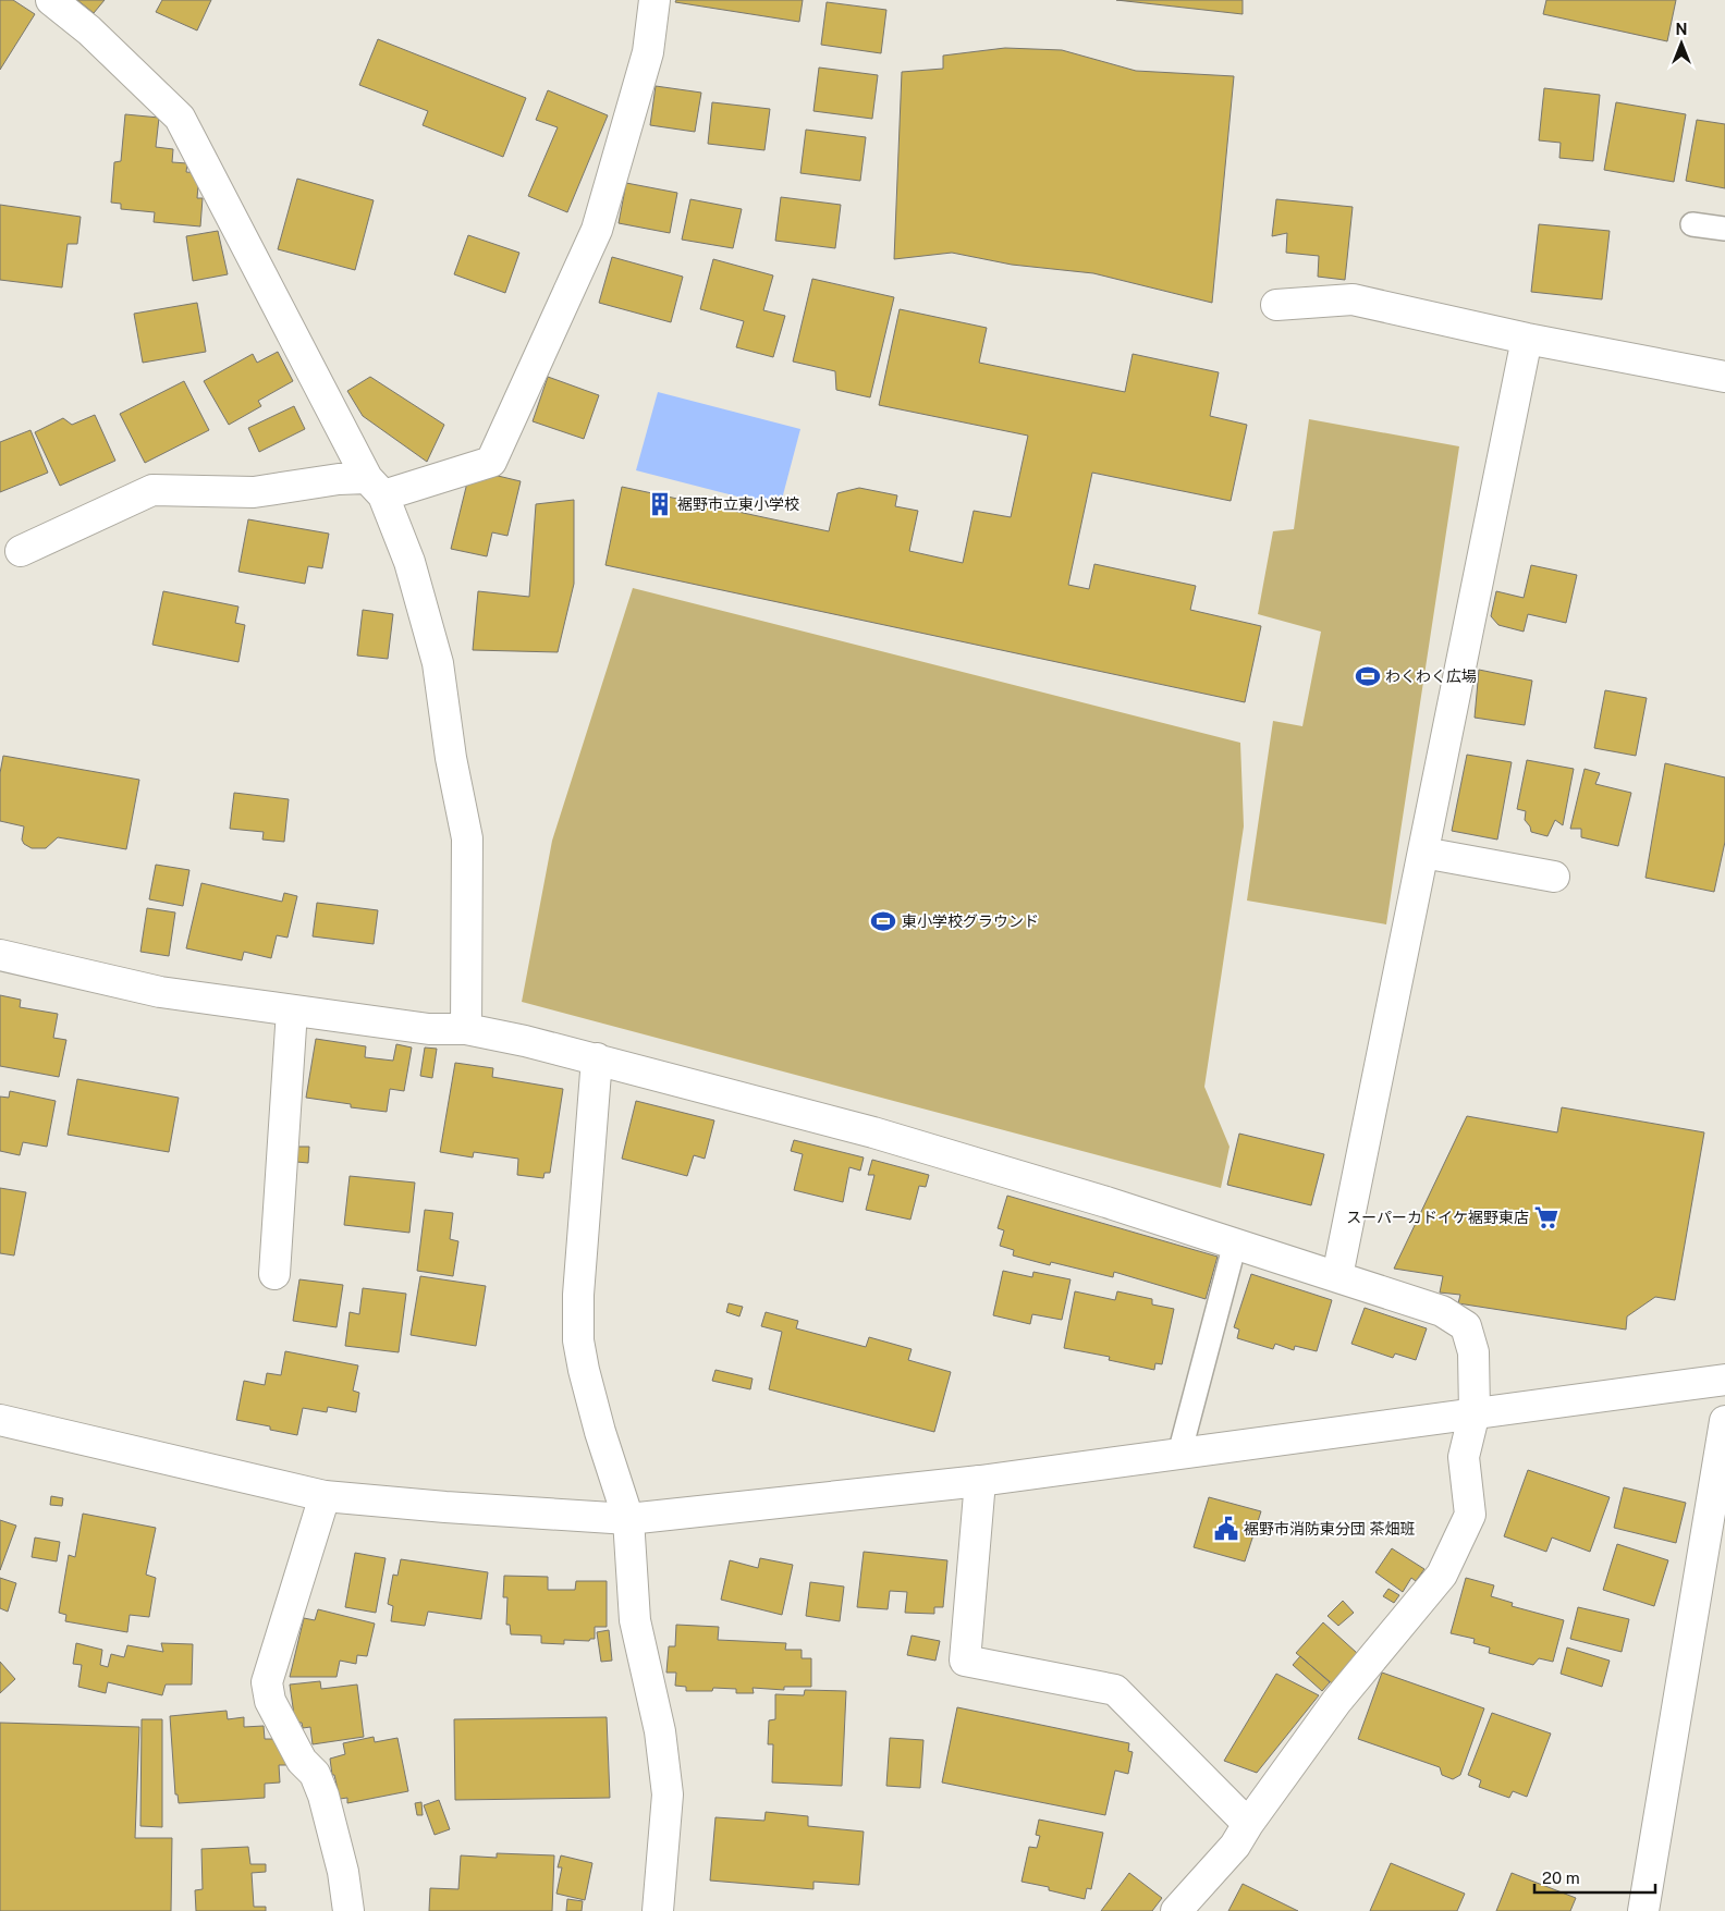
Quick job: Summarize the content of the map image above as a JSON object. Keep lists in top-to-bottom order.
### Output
{
  "places": {
    "building": ["裾野市立東小学校"],
    "sports": ["わくわく広場", "東小学校グラウンド"],
    "supermarket": ["スーパーカドイケ裾野東店"],
    "public building": ["裾野市消防東分団 茶畑班"]
  },
  "scale_bar": "20 m",
  "north": "top"
}
